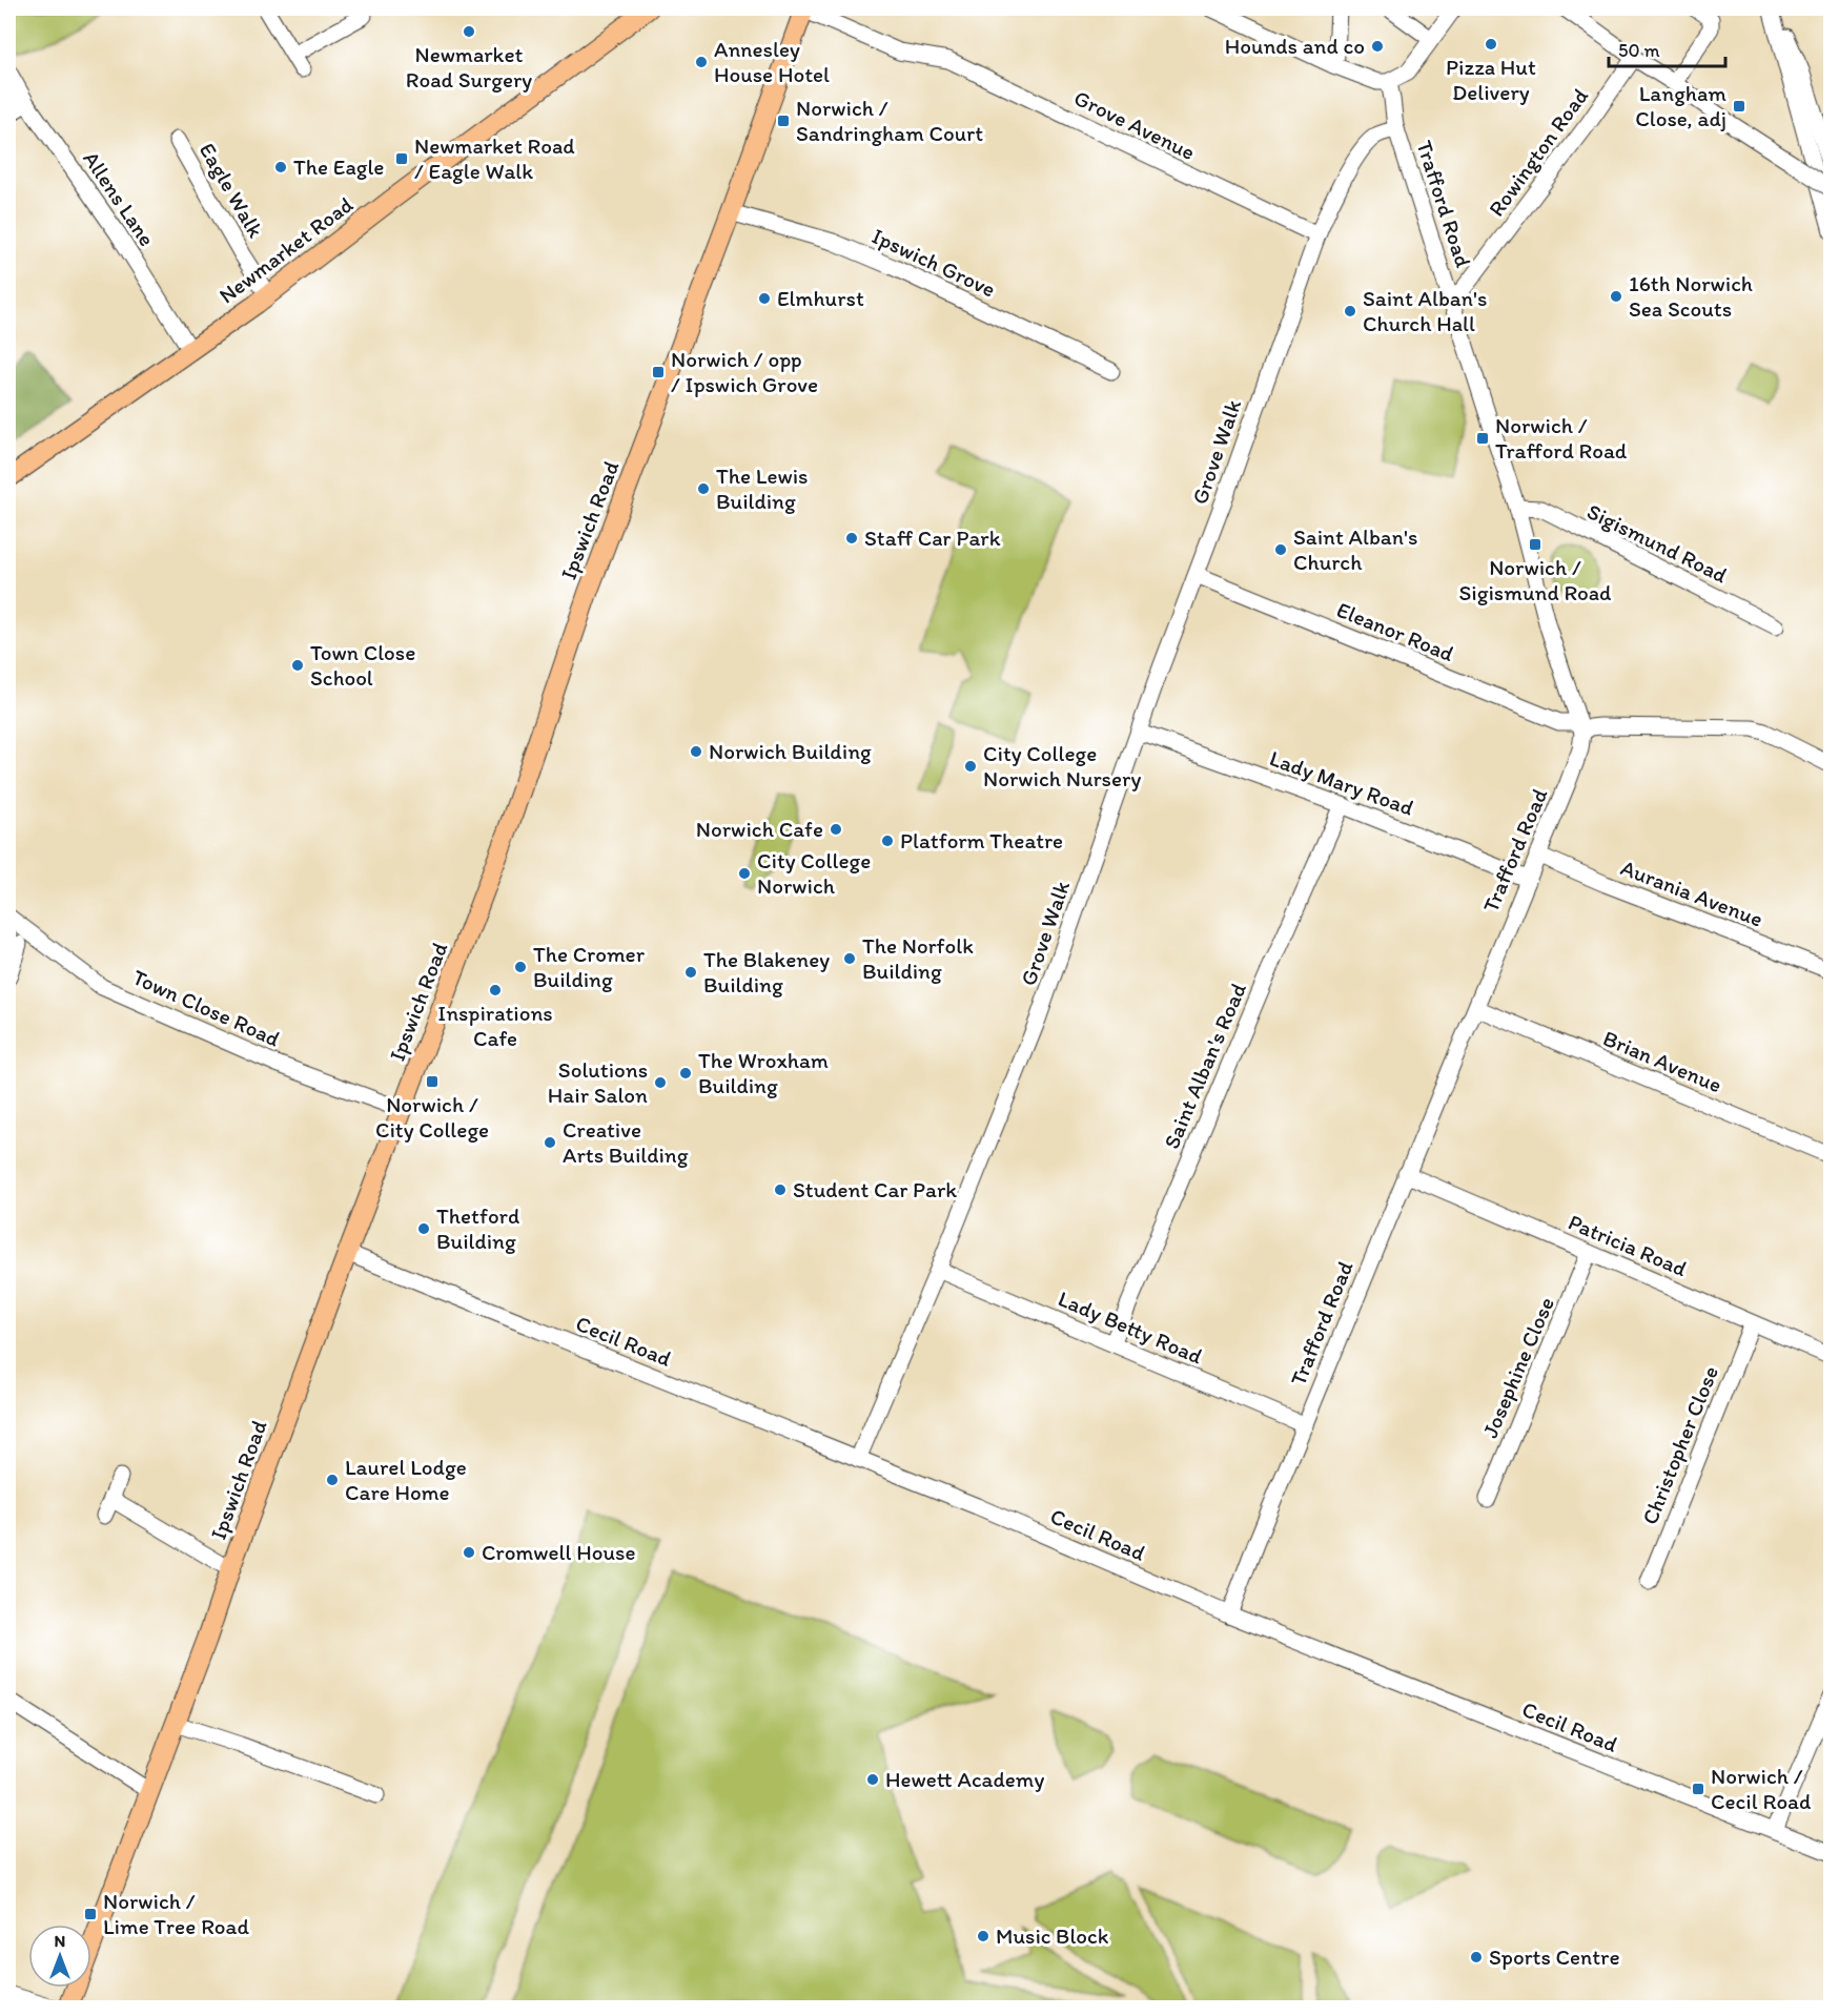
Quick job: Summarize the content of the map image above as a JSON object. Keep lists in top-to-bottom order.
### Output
{
  "streets": {
    "main road": ["Newmarket Road", "Ipswich Road"],
    "street": [
      "Grove Avenue",
      "Rowington Road",
      "Eagle Walk",
      "Allens Lane",
      "Trafford Road",
      "Ipswich Grove",
      "Grove Walk",
      "Sigismund Road",
      "Eleanor Road",
      "Lady Mary Road",
      "Aurania Avenue",
      "Town Close Road",
      "Brian Avenue",
      "Saint Alban's Road",
      "Patricia Road",
      "Lady Betty Road",
      "Cecil Road",
      "Josephine Close",
      "Christopher Close"
    ]
  },
  "crossings": [
    ["Grove Avenue", "Grove Walk"],
    ["Grove Avenue", "Ipswich Road"],
    ["Rowington Road", "Trafford Road"],
    ["Eagle Walk", "Newmarket Road"],
    ["Allens Lane", "Newmarket Road"],
    ["Trafford Road", "Sigismund Road"],
    ["Trafford Road", "Eleanor Road"],
    ["Trafford Road", "Lady Mary Road"],
    ["Trafford Road", "Aurania Avenue"],
    ["Trafford Road", "Brian Avenue"],
    ["Trafford Road", "Patricia Road"],
    ["Trafford Road", "Lady Betty Road"],
    ["Trafford Road", "Cecil Road"],
    ["Ipswich Grove", "Ipswich Road"],
    ["Grove Walk", "Eleanor Road"],
    ["Grove Walk", "Lady Mary Road"],
    ["Grove Walk", "Lady Betty Road"],
    ["Grove Walk", "Cecil Road"],
    ["Ipswich Road", "Town Close Road"],
    ["Ipswich Road", "Cecil Road"],
    ["Lady Mary Road", "Saint Alban's Road"],
    ["Saint Alban's Road", "Lady Betty Road"],
    ["Patricia Road", "Josephine Close"],
    ["Patricia Road", "Christopher Close"]
  ],
  "places": {
    "other": [
      "Newmarket Road Surgery",
      "Pizza Hut Delivery",
      "Hounds and co",
      "Annesley House Hotel",
      "The Eagle",
      "16th Norwich Sea Scouts",
      "Elmhurst",
      "Saint Alban's Church Hall",
      "The Lewis Building",
      "Staff Car Park",
      "Saint Alban's Church",
      "Town Close School",
      "Norwich Building",
      "City College Norwich Nursery",
      "Norwich Cafe",
      "Platform Theatre",
      "City College Norwich",
      "The Norfolk Building",
      "The Cromer Building",
      "The Blakeney Building",
      "Inspirations Cafe",
      "The Wroxham Building",
      "Solutions Hair Salon",
      "Creative Arts Building",
      "Student Car Park",
      "Thetford Building",
      "Laurel Lodge Care Home",
      "Cromwell House",
      "Hewett Academy",
      "Music Block",
      "Sports Centre"
    ],
    "transit": [
      "Langham Close, adj",
      "Norwich / Sandringham Court",
      "Newmarket Road / Eagle Walk",
      "Norwich / opp / Ipswich Grove",
      "Norwich / Trafford Road",
      "Norwich / Sigismund Road",
      "Norwich / City College",
      "Norwich / Cecil Road",
      "Norwich / Lime Tree Road"
    ]
  },
  "scale_bar": "50 m",
  "north": "top"
}
